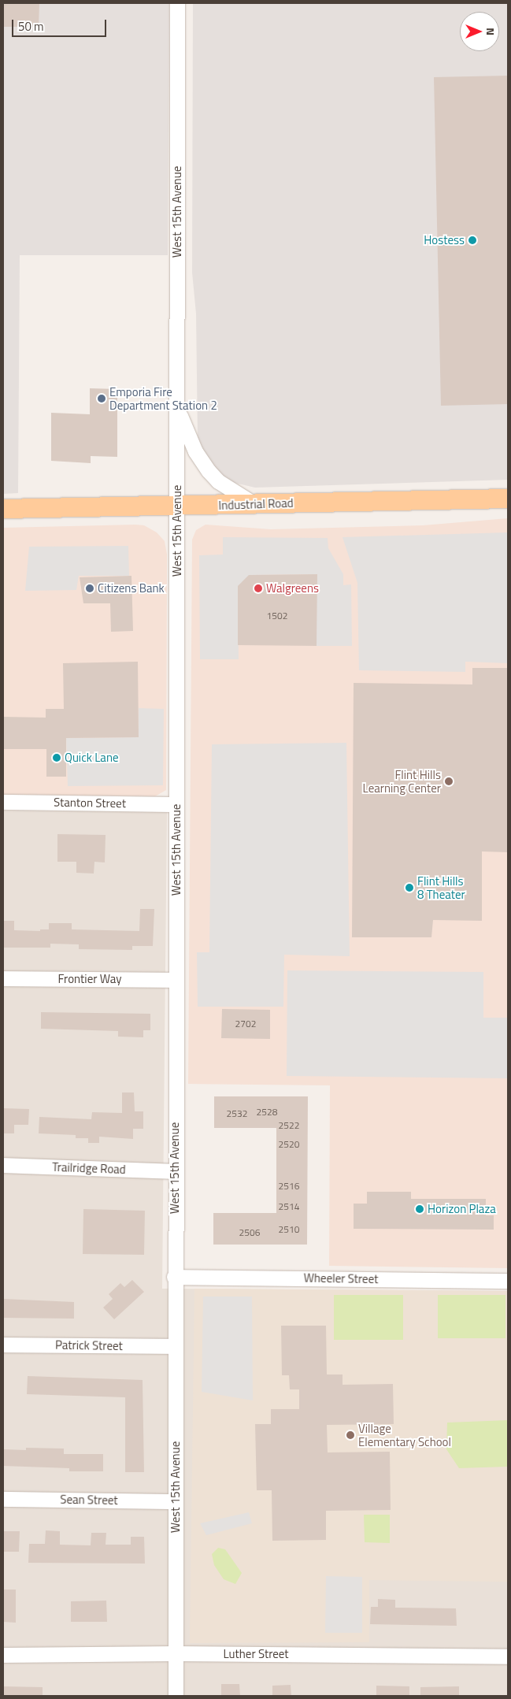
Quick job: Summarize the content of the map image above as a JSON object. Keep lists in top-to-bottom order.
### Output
{
  "streets": {
    "main road": ["Industrial Road"],
    "street": [
      "West 15th Avenue",
      "Stanton Street",
      "Frontier Way",
      "Trailridge Road",
      "Wheeler Street",
      "Patrick Street",
      "Sean Street",
      "Luther Street"
    ]
  },
  "crossings": [
    ["West 15th Avenue", "Industrial Road"],
    ["West 15th Avenue", "Stanton Street"],
    ["West 15th Avenue", "Frontier Way"],
    ["West 15th Avenue", "Trailridge Road"],
    ["West 15th Avenue", "Wheeler Street"],
    ["West 15th Avenue", "Patrick Street"],
    ["West 15th Avenue", "Sean Street"],
    ["West 15th Avenue", "Luther Street"]
  ],
  "places": [
    "Hostess",
    "Emporia Fire Department Station 2",
    "Citizens Bank",
    "Walgreens",
    "Quick Lane",
    "Flint Hills Learning Center",
    "Flint Hills 8 Theater",
    "Horizon Plaza",
    "Village Elementary School"
  ],
  "house_numbers": [
    "1502",
    "2702",
    "2528",
    "2532",
    "2522",
    "2520",
    "2516",
    "2514",
    "2510",
    "2506"
  ],
  "scale_bar": "50 m",
  "north": "right"
}
